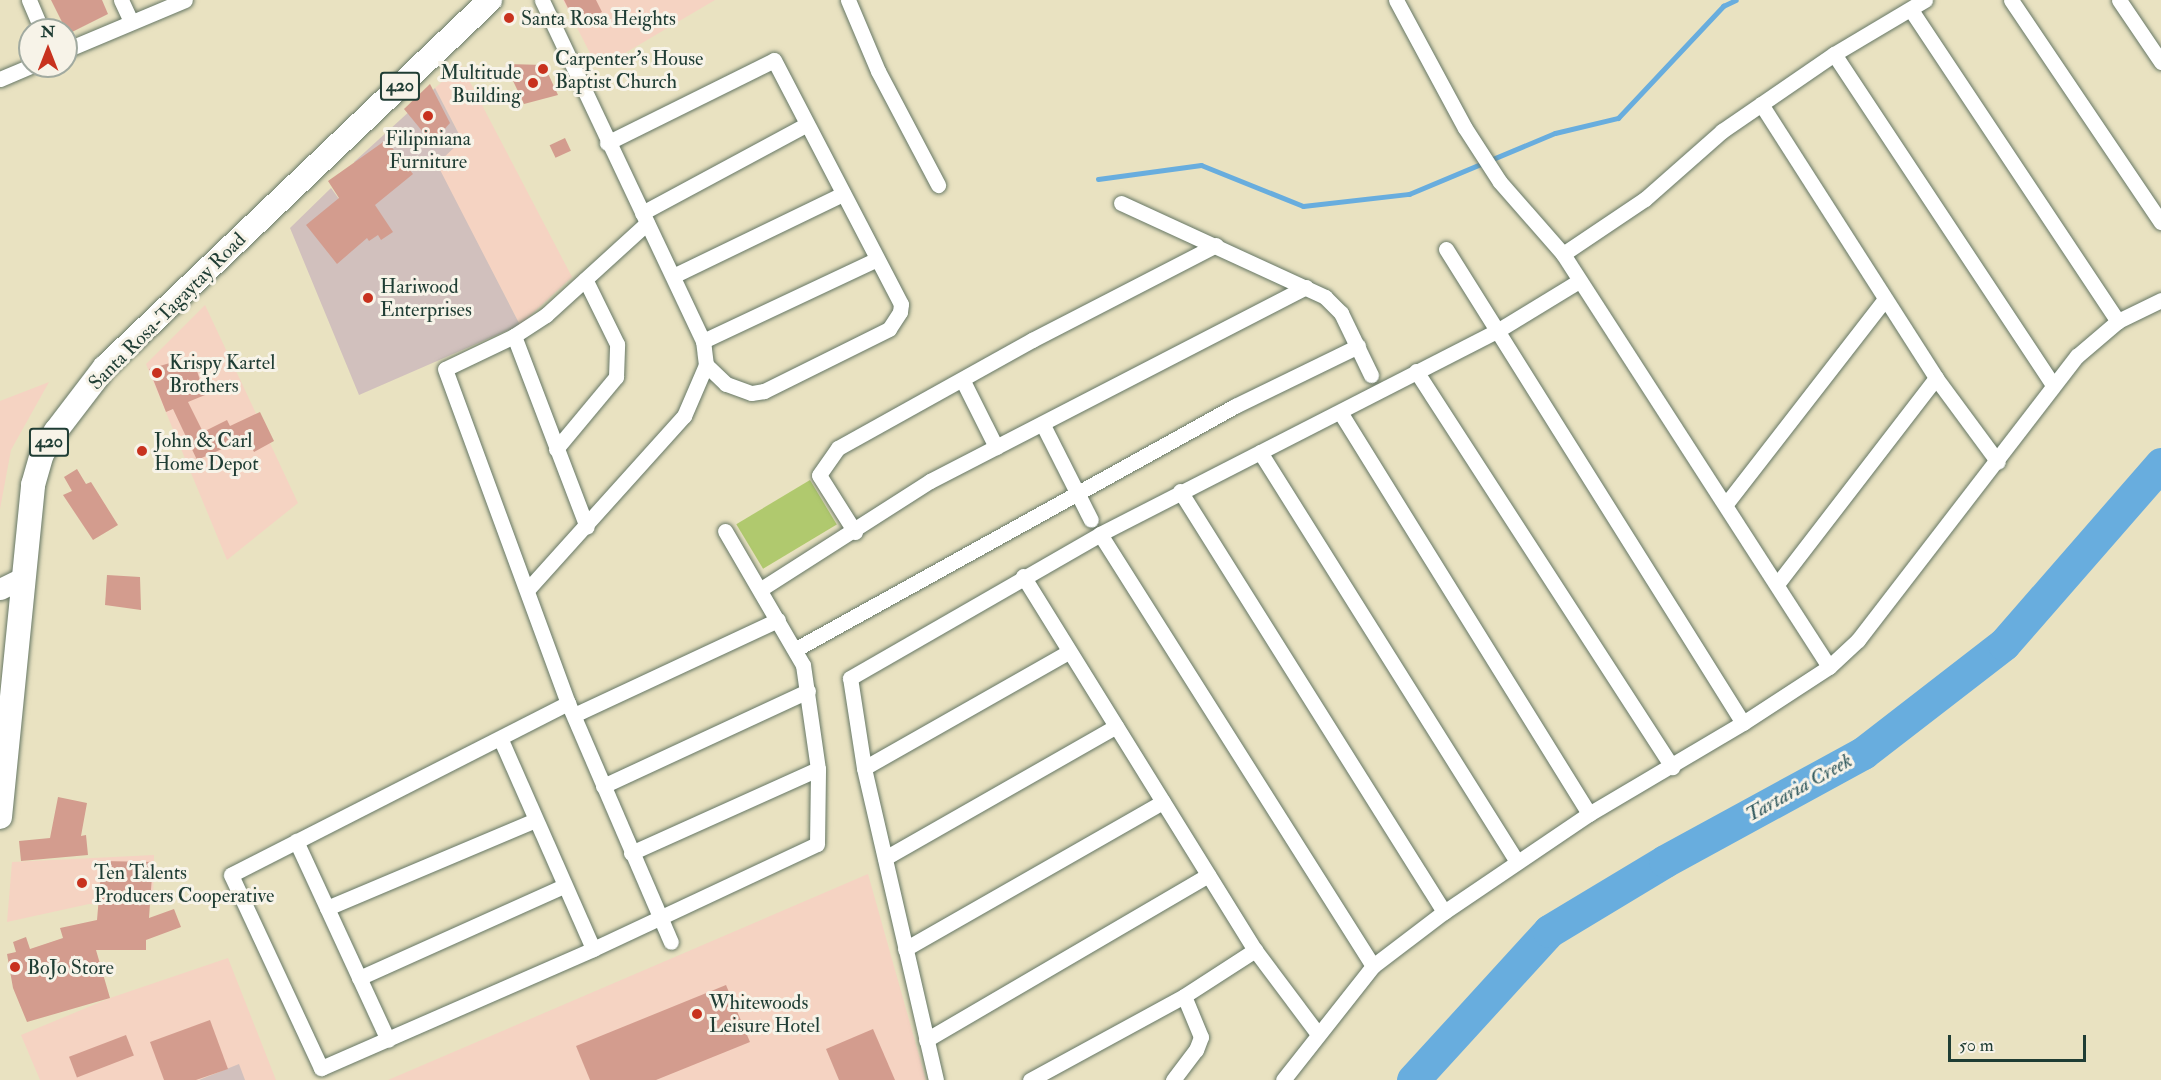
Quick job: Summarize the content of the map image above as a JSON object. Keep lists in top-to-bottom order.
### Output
{
  "streets": {
    "main road": ["420", "Santa Rosa-Tagaytay Road"]
  },
  "water": ["Tartaria Creek"],
  "places": [
    "Santa Rosa Heights",
    "Carpenter's House Baptist Church",
    "Multitude Building",
    "Filipiniana Furniture",
    "Hariwood Enterprises",
    "Krispy Kartel Brothers",
    "John & Carl Home Depot",
    "Ten Talents Producers Cooperative",
    "BoJo Store",
    "Whitewoods Leisure Hotel"
  ],
  "scale_bar": "50 m",
  "north": "top"
}
